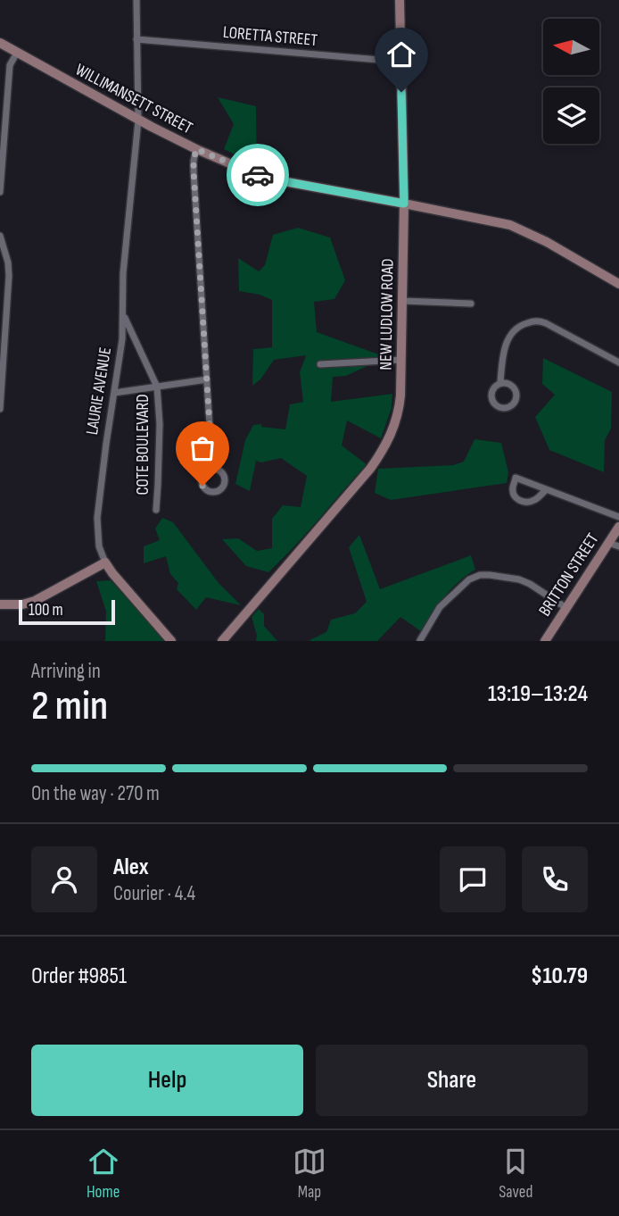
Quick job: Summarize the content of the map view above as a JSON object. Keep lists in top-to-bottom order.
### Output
{
  "streets": {
    "main road": [
      "WILLIMANSETT STREET",
      "NEW LUDLOW ROAD",
      "LAURIE AVENUE",
      "BRITTON STREET"
    ],
    "street": ["LORETTA STREET", "COTE BOULEVARD"]
  },
  "crossings": [
    ["LORETTA STREET", "NEW LUDLOW ROAD"],
    ["LORETTA STREET", "LAURIE AVENUE"],
    ["WILLIMANSETT STREET", "NEW LUDLOW ROAD"],
    ["WILLIMANSETT STREET", "LAURIE AVENUE"],
    ["LAURIE AVENUE", "COTE BOULEVARD"]
  ],
  "scale_bar": "100 m",
  "north": "left",
  "page": {
    "scale": "100 m",
    "heading": ["2 min", "Arriving in", "13:19–13:24"],
    "panel": [
      "Alex",
      "Courier · 4.4",
      "Order #9851",
      "$10.79"
    ],
    "bar": "On the way · 270 m",
    "buttons": ["Help", "Share"],
    "tabs": ["Home", "Map", "Saved"]
  }
}
